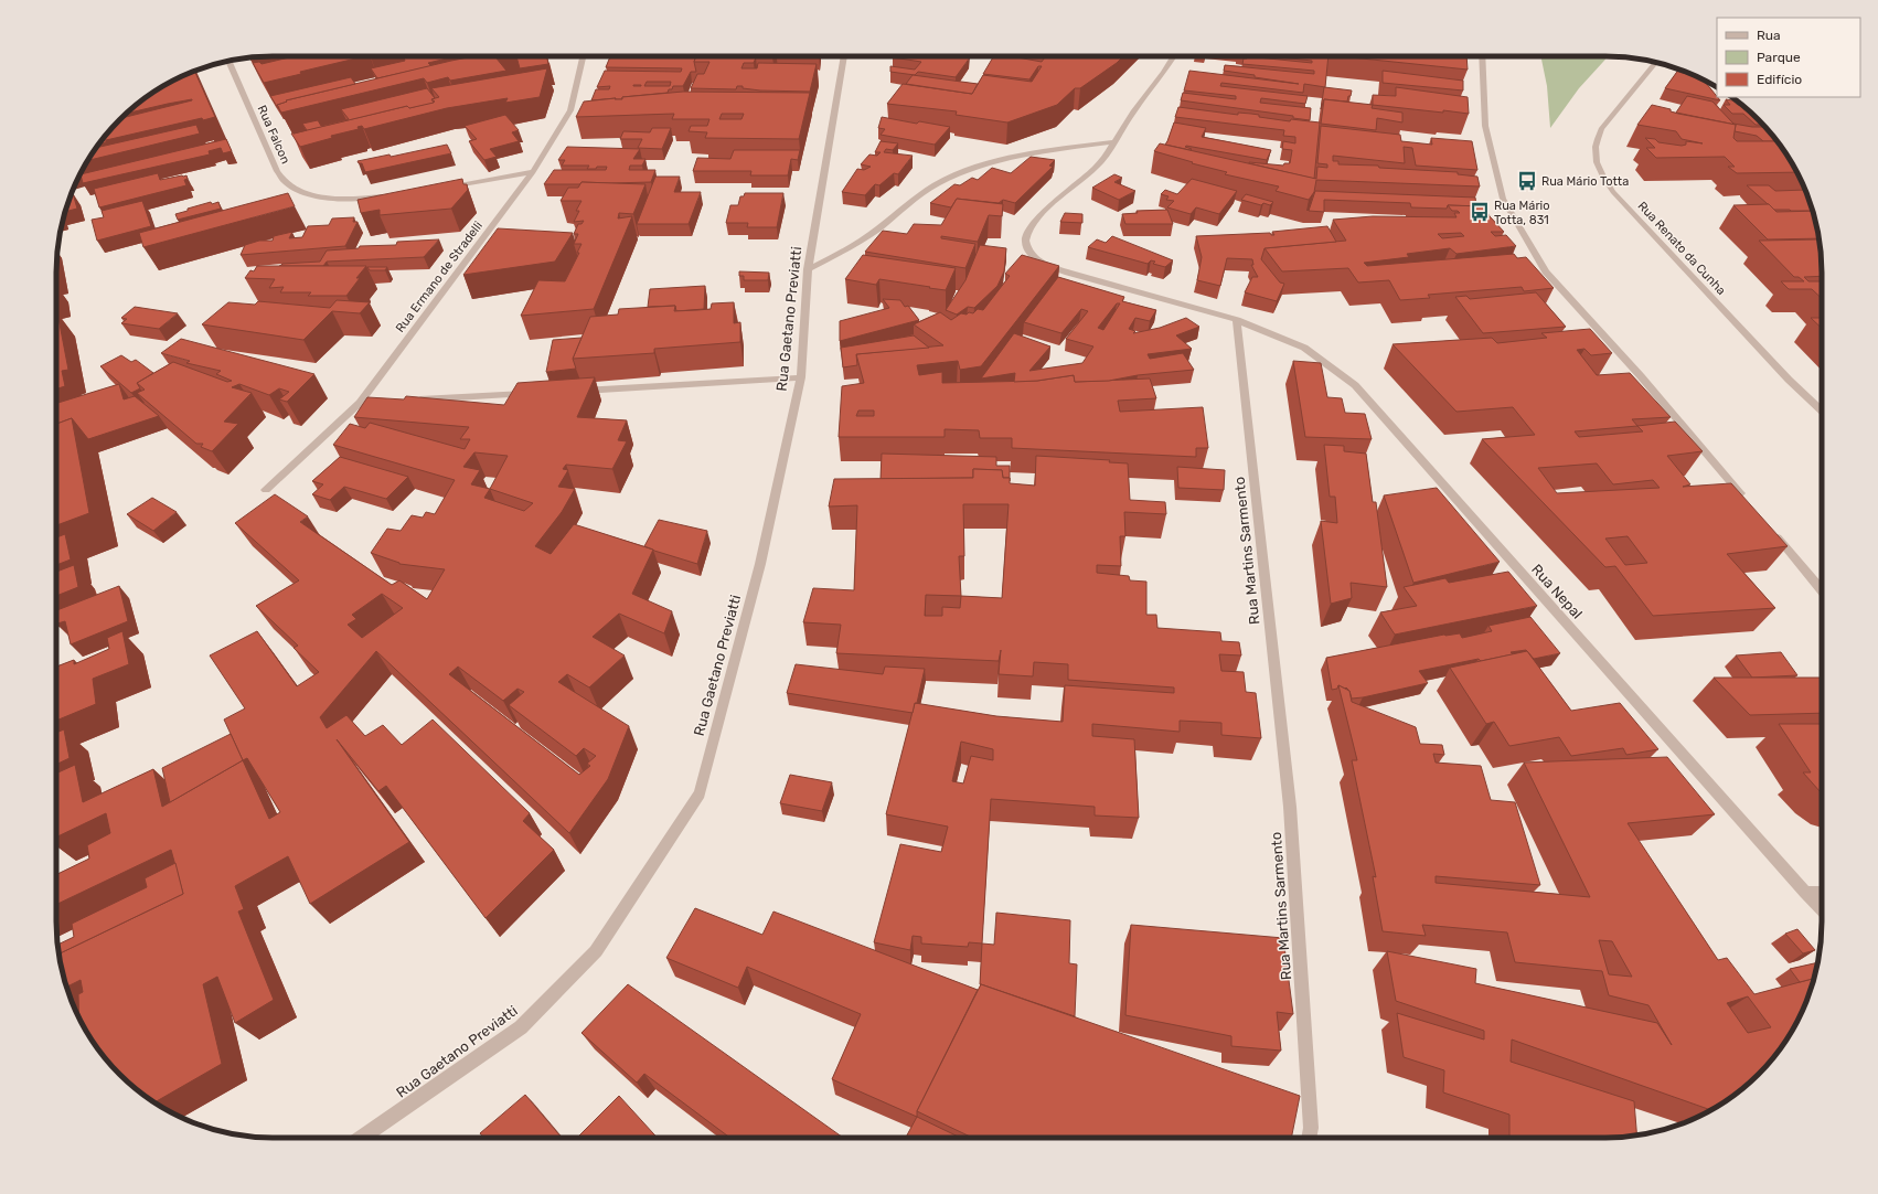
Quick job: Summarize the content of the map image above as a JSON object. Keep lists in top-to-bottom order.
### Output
{
  "streets": {
    "street": [
      "Rua Falcon",
      "Rua Renato da Cunha",
      "Rua Ermano de Stradelli",
      "Rua Gaetano Previatti",
      "Rua Martins Sarmento",
      "Rua Nepal"
    ]
  },
  "crossings": [
    ["Rua Martins Sarmento", "Rua Nepal"]
  ],
  "places": {
    "bus stop": ["Rua Mário Totta", "Rua Mário Totta, 831"]
  },
  "legend": ["Rua", "Parque", "Edifício"]
}
